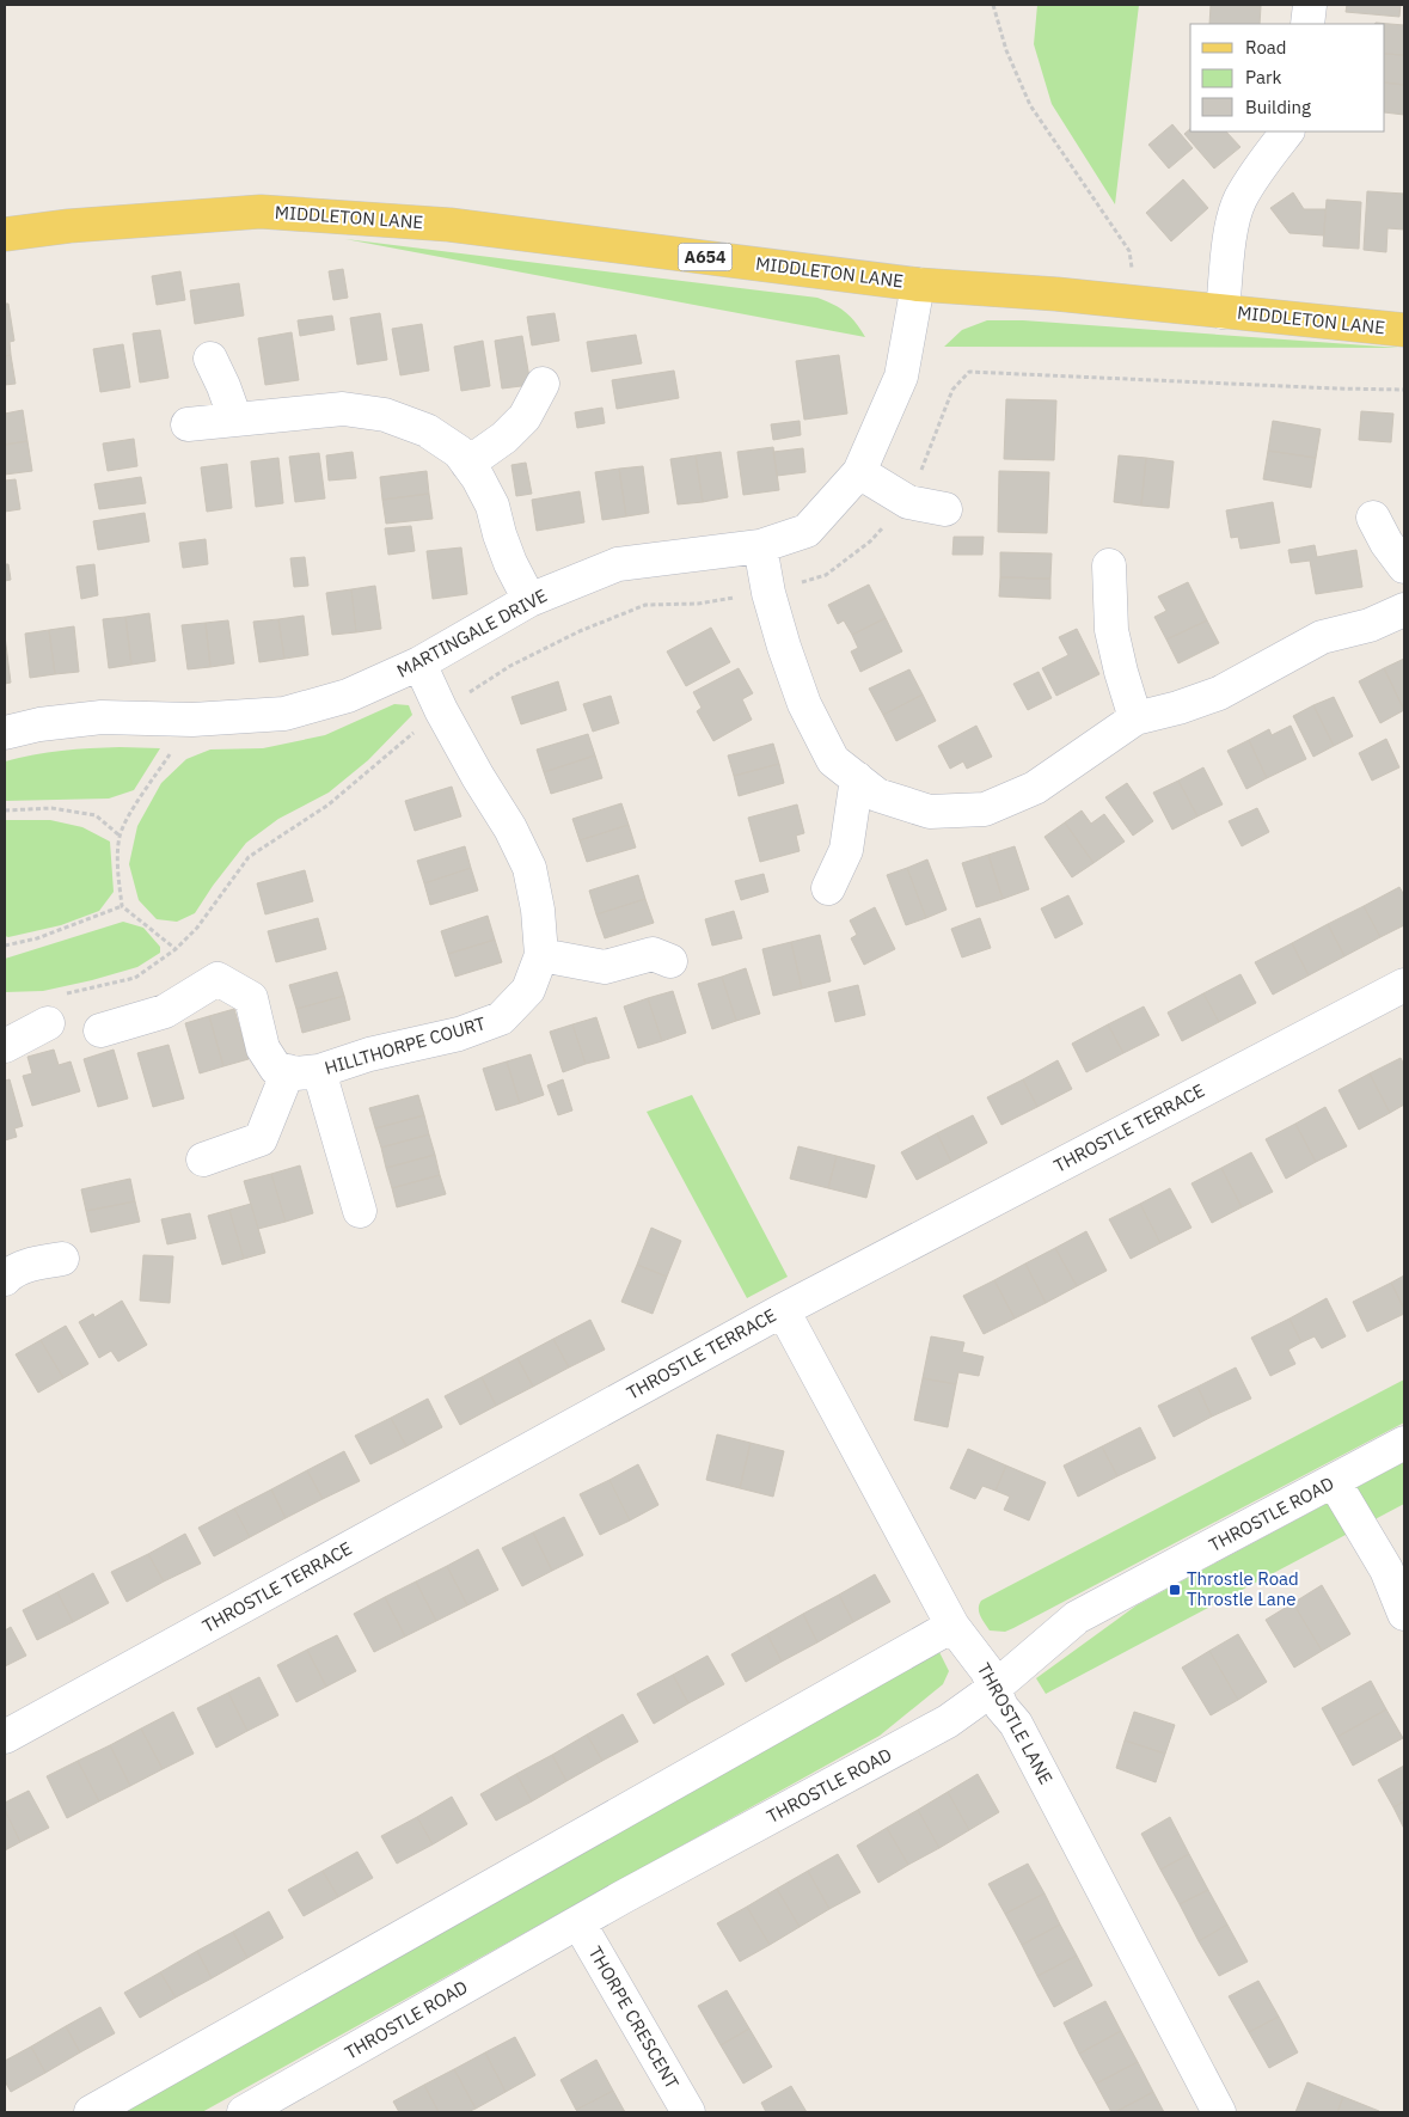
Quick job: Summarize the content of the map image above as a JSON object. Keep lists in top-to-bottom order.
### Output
{
  "streets": {
    "main road": ["MIDDLETON LANE", "A654"],
    "street": [
      "MARTINGALE DRIVE",
      "HILLTHORPE COURT",
      "THROSTLE TERRACE",
      "THROSTLE ROAD",
      "THROSTLE LANE",
      "THORPE CRESCENT"
    ]
  },
  "crossings": [
    ["MIDDLETON LANE", "MARTINGALE DRIVE"],
    ["MARTINGALE DRIVE", "HILLTHORPE COURT"],
    ["THROSTLE TERRACE", "THROSTLE LANE"],
    ["THROSTLE ROAD", "THROSTLE LANE"],
    ["THROSTLE ROAD", "THORPE CRESCENT"]
  ],
  "places": {
    "transit": ["Throstle Road Throstle Lane"]
  },
  "legend": ["Road", "Park", "Building"]
}
